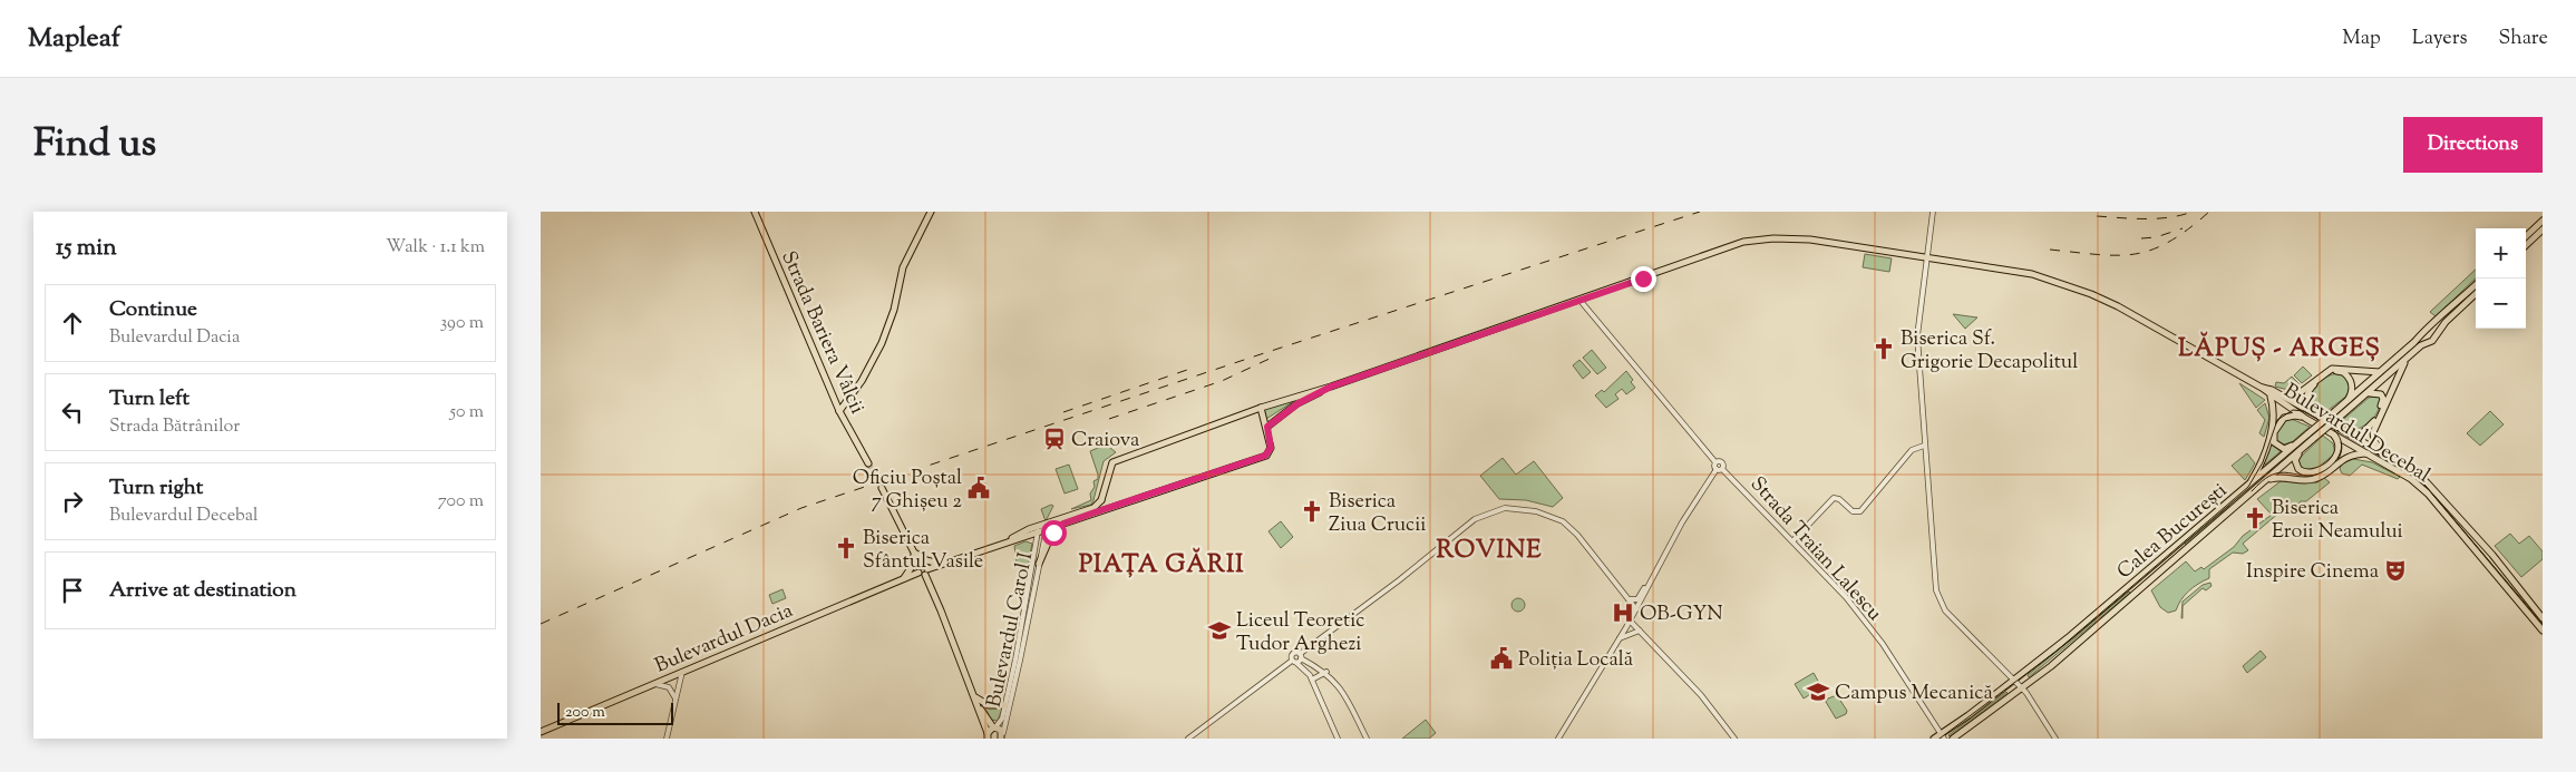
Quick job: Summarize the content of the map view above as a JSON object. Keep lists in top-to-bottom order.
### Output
{
  "streets": {
    "main road": [
      "Strada Bariera Vâlcii",
      "Bulevardul Decebal",
      "Calea București",
      "Bulevardul Dacia"
    ],
    "street": ["Strada Traian Lalescu", "Bulevardul Carol I"]
  },
  "crossings": [
    ["Bulevardul Decebal", "Bulevardul Dacia"],
    ["Calea București", "Strada Traian Lalescu"],
    ["Bulevardul Carol I", "Bulevardul Dacia"]
  ],
  "districts": ["LĂPUȘ - ARGEȘ", "ROVINE", "PIAȚA GĂRII"],
  "places": {
    "church": [
      "Biserica Sf. Grigorie Decapolitul",
      "Biserica Ziua Crucii",
      "Biserica Eroii Neamului",
      "Biserica Sfântul Vasile"
    ],
    "station": ["Craiova"],
    "public building": ["Oficiu Poștal 7 Ghișeu 2", "Poliția Locală"],
    "theatre": ["Inspire Cinema"],
    "hospital": ["OB-GYN"],
    "school or university": ["Liceul Teoretic Tudor Arghezi", "Campus Mecanică"]
  },
  "scale_bar": "200 m",
  "page": {
    "header": "Mapleaf",
    "nav": ["Map", "Layers", "Share"],
    "title": "Find us",
    "buttons": "Directions",
    "heading": ["15 min", "Walk · 1.1 km"],
    "map_buttons": ["+", "−"],
    "list": [
      ["Continue", "Bulevardul Dacia", "390 m"],
      ["Turn left", "Strada Bătrânilor", "50 m"],
      ["Turn right", "Bulevardul Decebal", "700 m"],
      "Arrive at destination"
    ],
    "scale": "200 m"
  }
}
